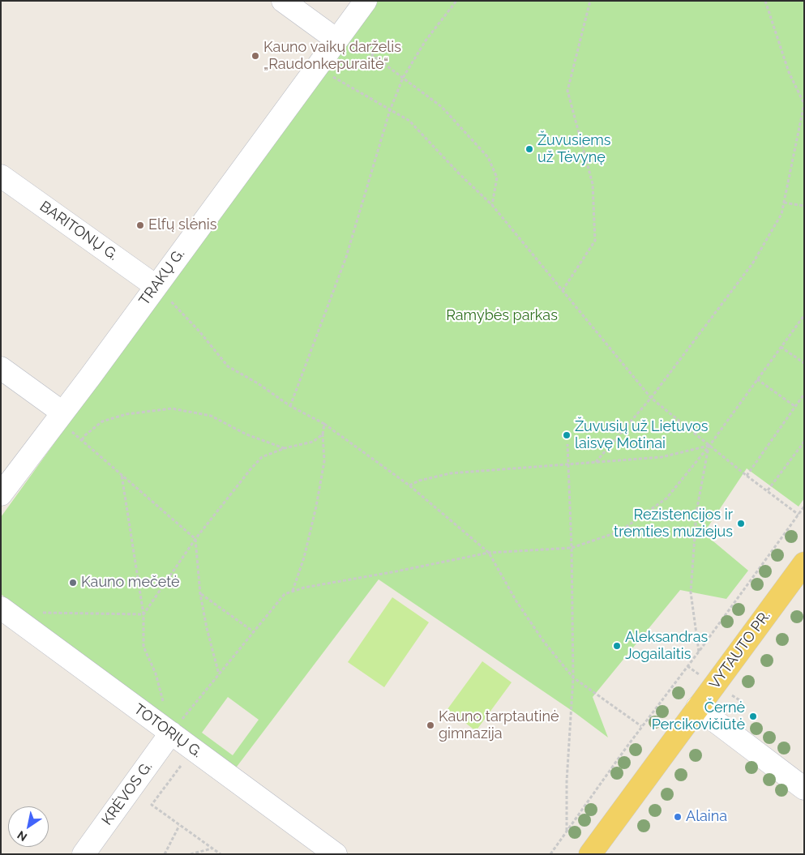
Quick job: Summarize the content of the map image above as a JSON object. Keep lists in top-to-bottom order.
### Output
{
  "streets": {
    "main road": ["VYTAUTO PR."],
    "street": [
      "BARITONŲ G.",
      "TRAKŲ G.",
      "TOTORIŲ G.",
      "KRĖVOS G."
    ]
  },
  "crossings": [
    ["BARITONŲ G.", "TRAKŲ G."],
    ["TOTORIŲ G.", "KRĖVOS G."]
  ],
  "parks": ["Ramybės parkas"],
  "places": [
    "Kauno vaikų darželis „Raudonkepuraitė“",
    "Žuvusiems už Tėvynę",
    "Elfų slėnis",
    "Žuvusių už Lietuvos laisvę Motinai",
    "Rezistencijos ir tremties muziejus",
    "Kauno mečetė",
    "Aleksandras Jogailaitis",
    "Černė Percikovičiūtė",
    "Kauno tarptautinė gimnazija",
    "Alaina"
  ],
  "north": "bottom left"
}
